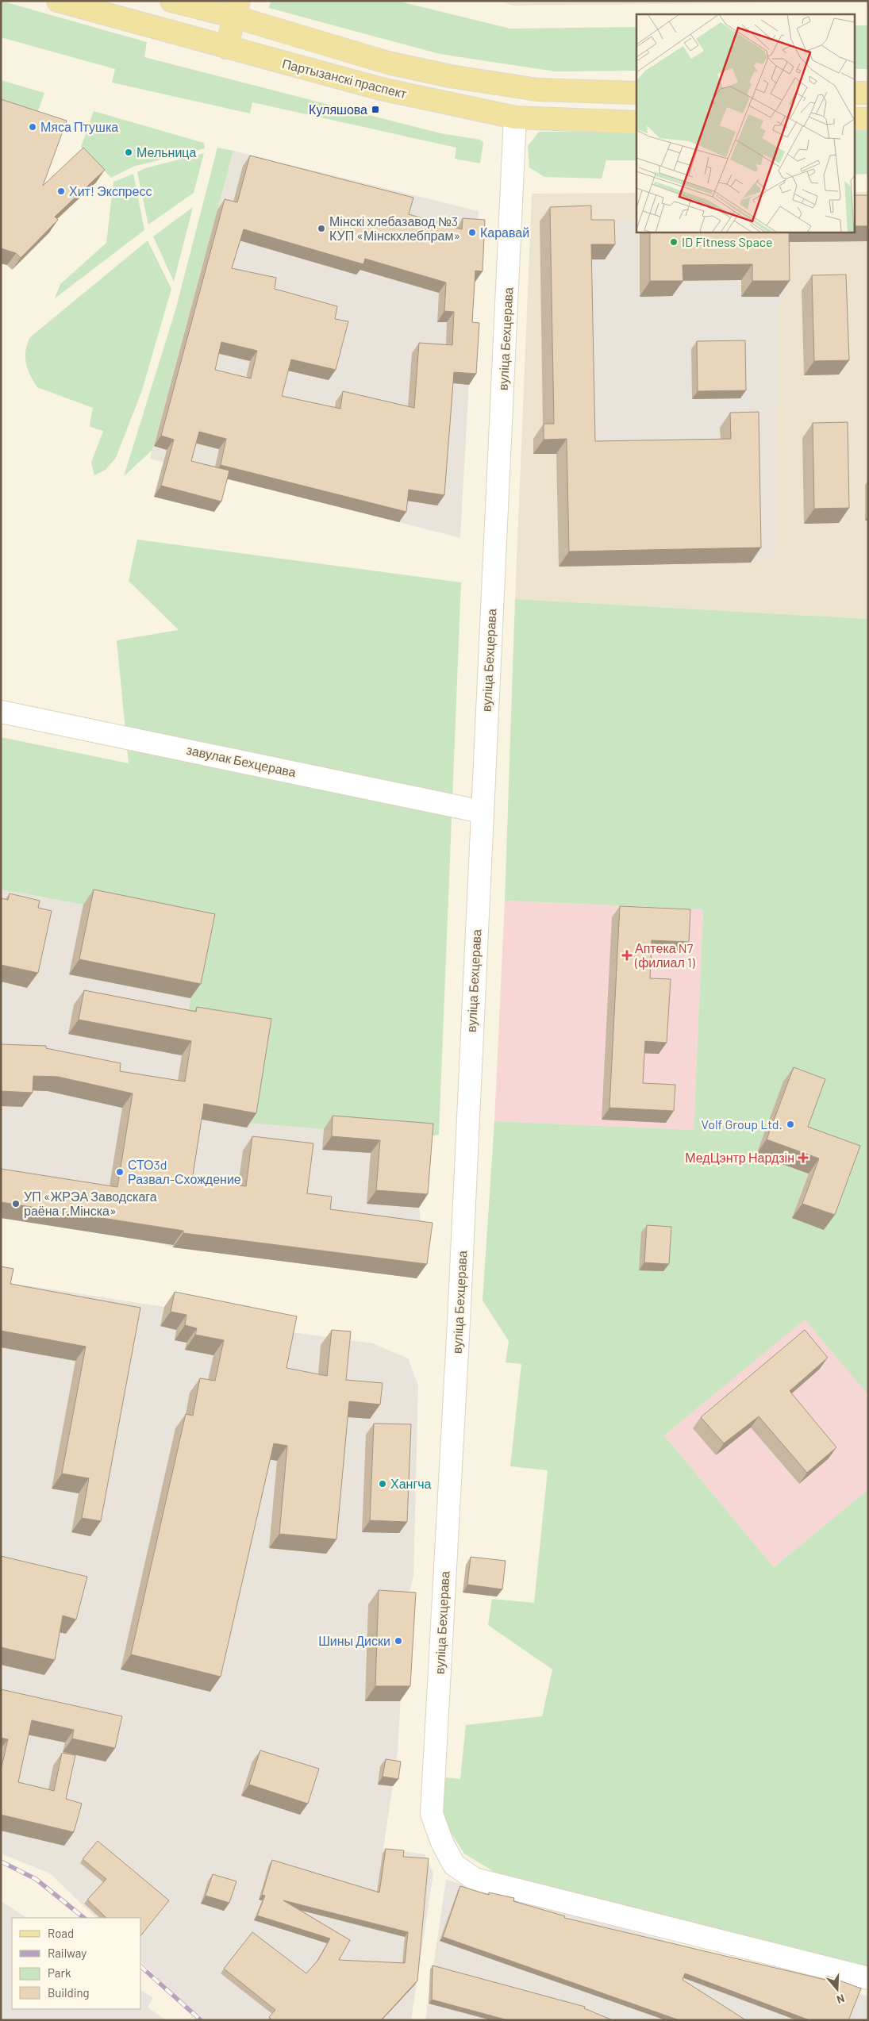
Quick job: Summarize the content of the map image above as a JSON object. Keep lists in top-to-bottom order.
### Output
{
  "streets": {
    "main road": ["Партызанскі праспект"],
    "street": ["вуліца Бехцерава", "завулак Бехцерава"]
  },
  "crossings": [
    ["Партызанскі праспект", "вуліца Бехцерава"],
    ["вуліца Бехцерава", "завулак Бехцерава"]
  ],
  "places": {
    "transit": ["Куляшова"],
    "other": [
      "Мяса Птушка",
      "Мельница",
      "Хит! Экспресс",
      "Мінскі хлебазавод №3 КУП «Мінскхлебпрам»",
      "Каравай",
      "ID Fitness Space",
      "Volf Group Ltd.",
      "СТО3d Развал-Схождение",
      "УП «ЖРЭА Заводскага раёна г.Мінска»",
      "Хангча",
      "Шины Диски"
    ],
    "health": ["Аптека N7 (филиал 1)", "МедЦэнтр Нардзін"]
  },
  "legend": [
    "Road",
    "Railway",
    "Park",
    "Building"
  ],
  "north": "bottom"
}
